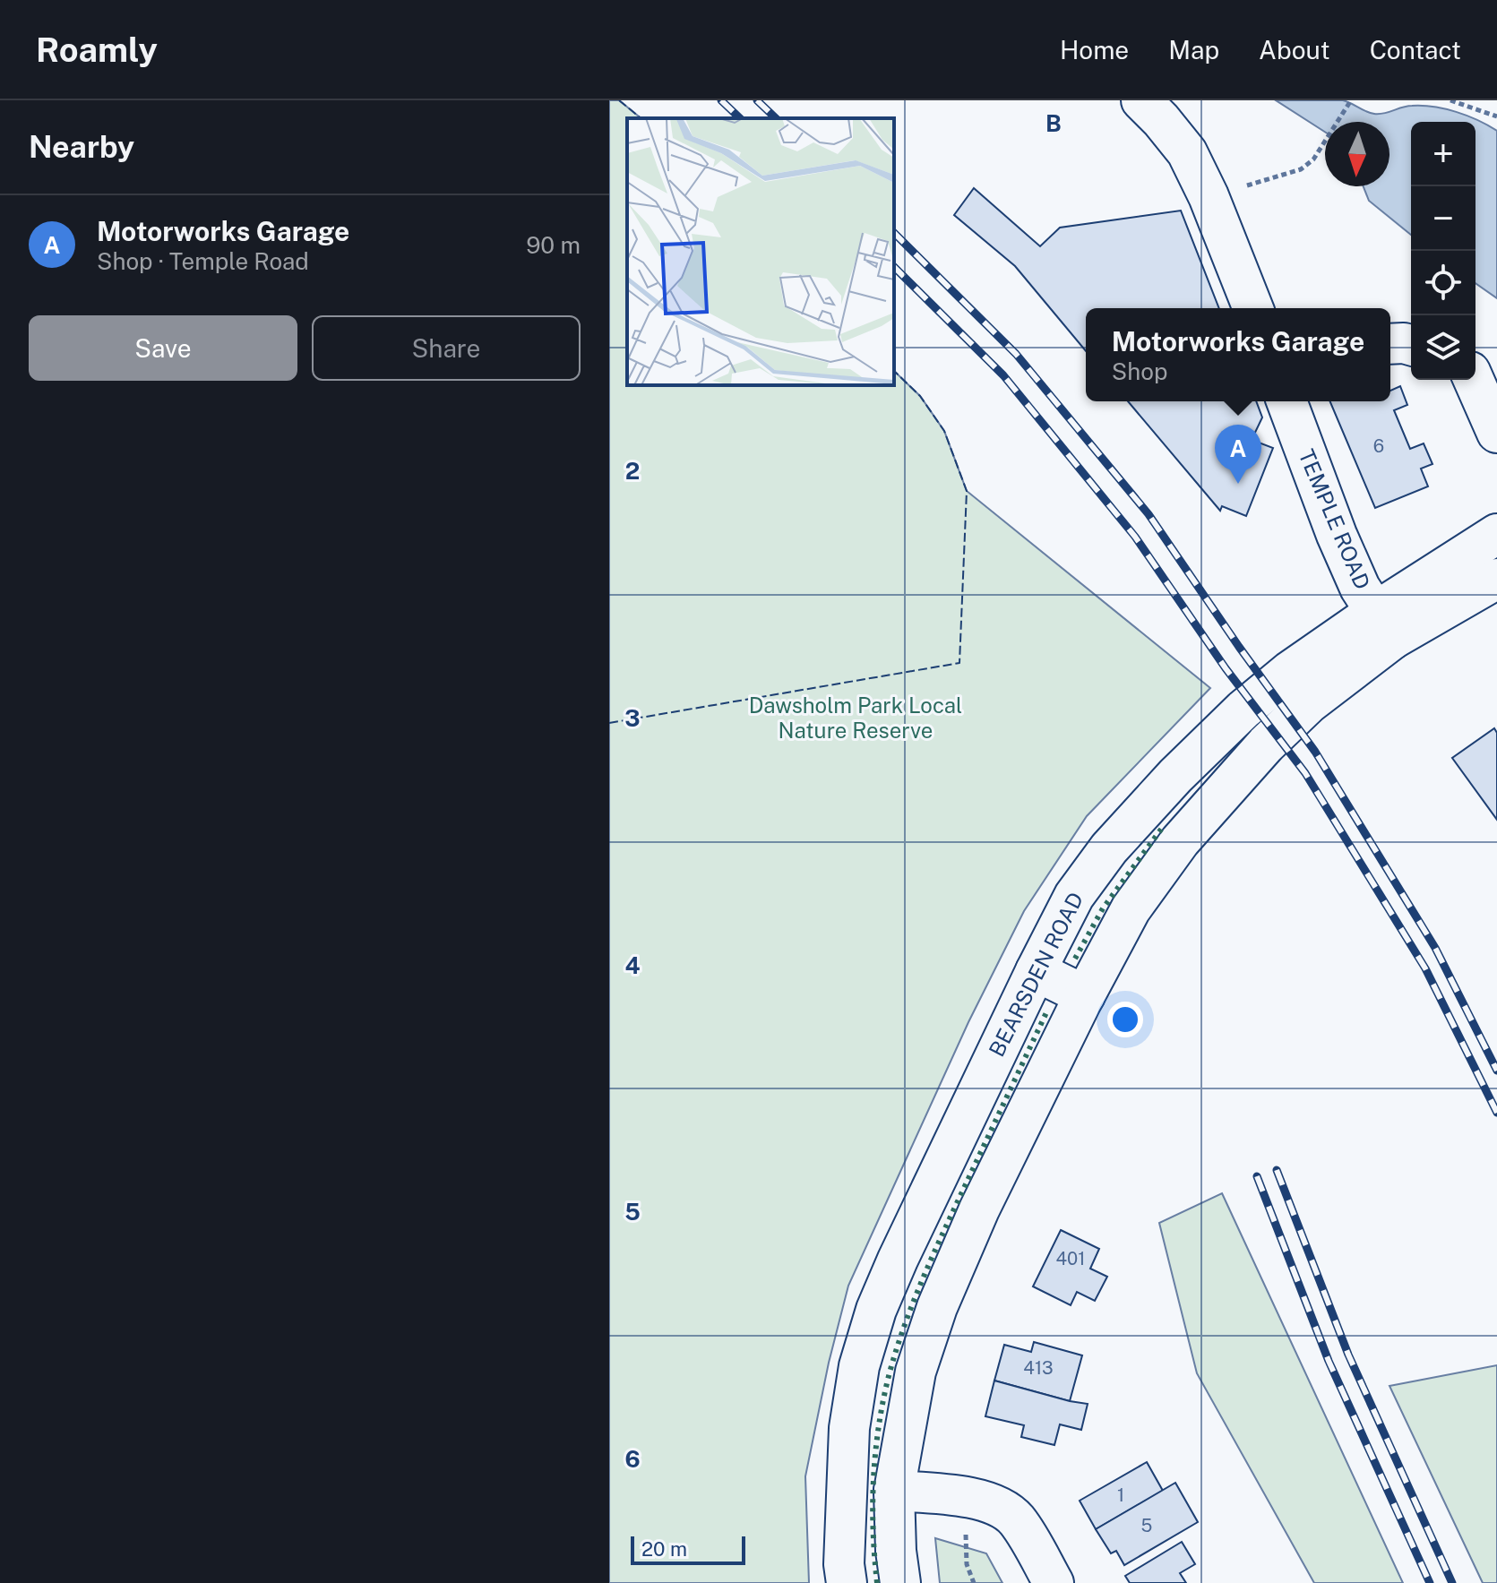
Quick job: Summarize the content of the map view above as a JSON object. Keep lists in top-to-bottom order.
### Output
{
  "streets": {
    "main road": ["TEMPLE ROAD", "BEARSDEN ROAD"]
  },
  "crossings": [
    ["TEMPLE ROAD", "BEARSDEN ROAD"]
  ],
  "parks": ["Dawsholm Park Local Nature Reserve"],
  "house_numbers": [
    "6",
    "401",
    "413",
    "1",
    "5"
  ],
  "scale_bar": "20 m",
  "north": "bottom",
  "page": {
    "header": "Roamly",
    "nav": [
      "Home",
      "Map",
      "About",
      "Contact"
    ],
    "heading": "Nearby",
    "map_buttons": ["+", "−"],
    "list": [
      {
        "mark": "A",
        "name": "Motorworks Garage",
        "note": "Shop · Temple Road",
        "value": "90 m"
      }
    ],
    "buttons": ["Save", "Share"],
    "popup": ["Motorworks Garage", "Shop"],
    "pins": "A",
    "scale": "20 m"
  },
  "grid": {
    "columns": ["B"],
    "rows": [
      "2",
      "3",
      "4",
      "5",
      "6"
    ]
  }
}
